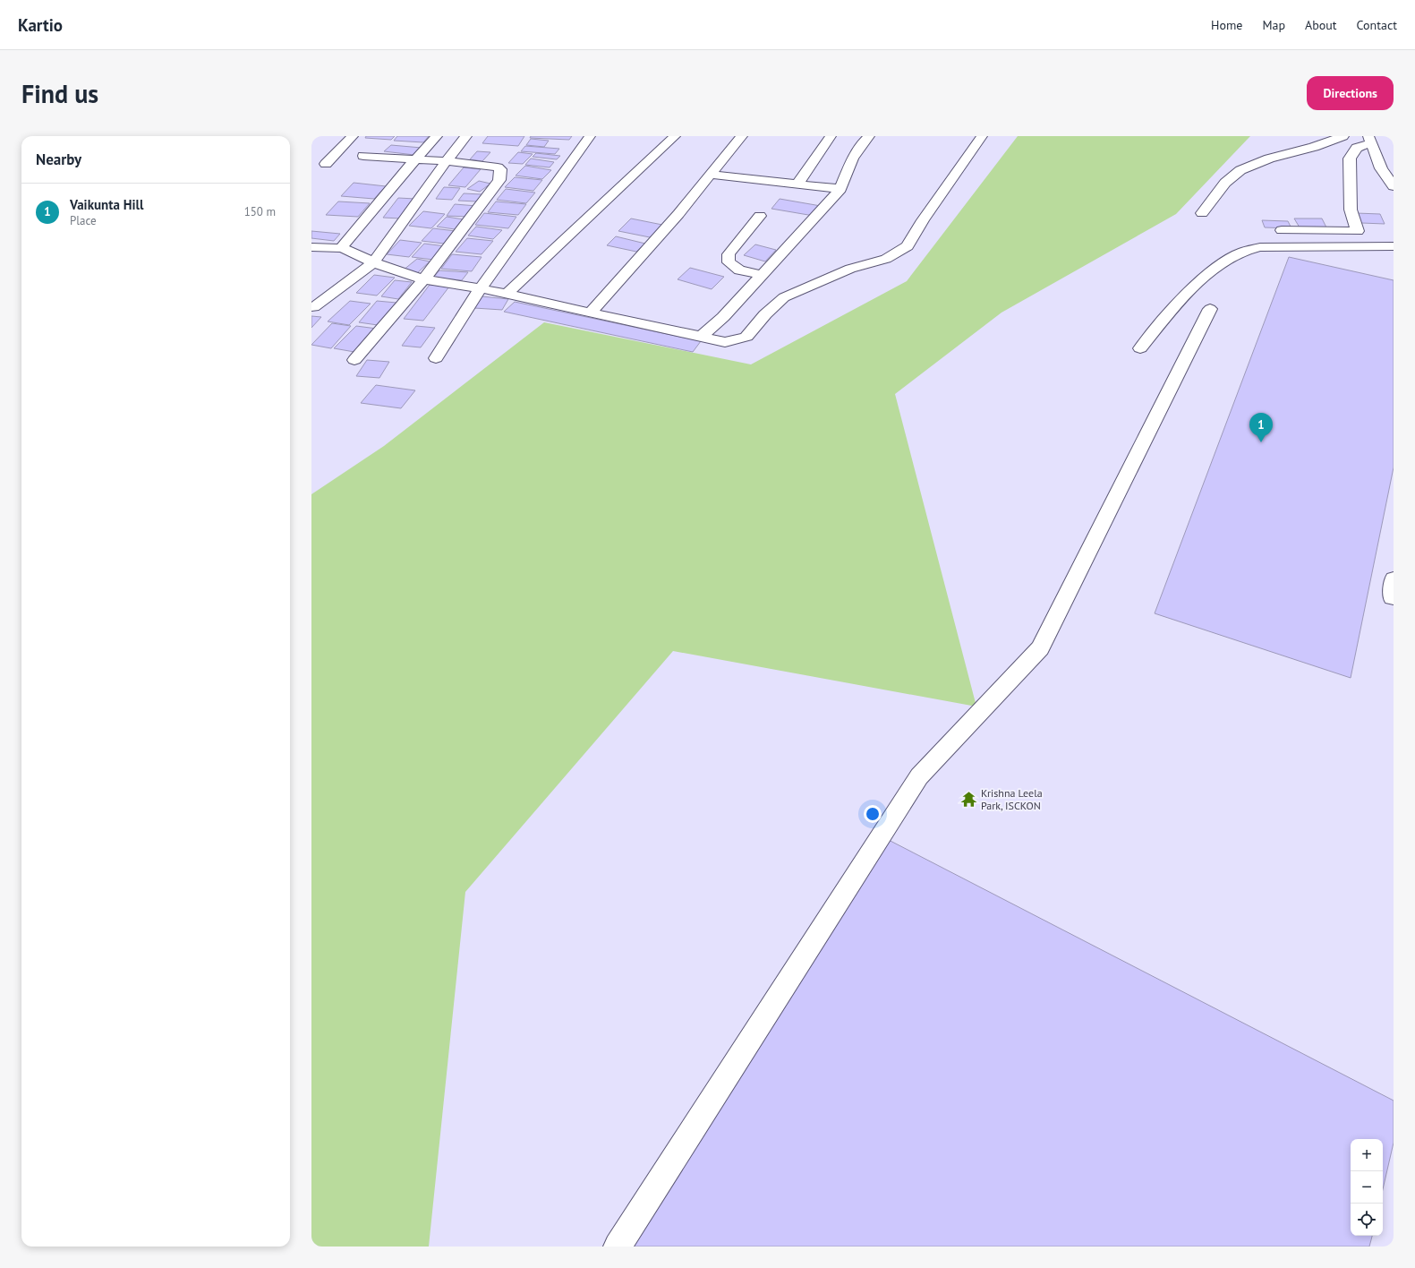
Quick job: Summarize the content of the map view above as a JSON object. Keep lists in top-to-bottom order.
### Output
{
  "places": {
    "temple": ["Krishna Leela Park, ISCKON"]
  },
  "page": {
    "header": "Kartio",
    "nav": [
      "Home",
      "Map",
      "About",
      "Contact"
    ],
    "buttons": "Directions",
    "title": "Find us",
    "heading": "Nearby",
    "list": [
      {
        "mark": "1",
        "name": "Vaikunta Hill",
        "note": "Place",
        "value": "150 m"
      }
    ],
    "pins": "1",
    "map_buttons": ["+", "−"]
  }
}
